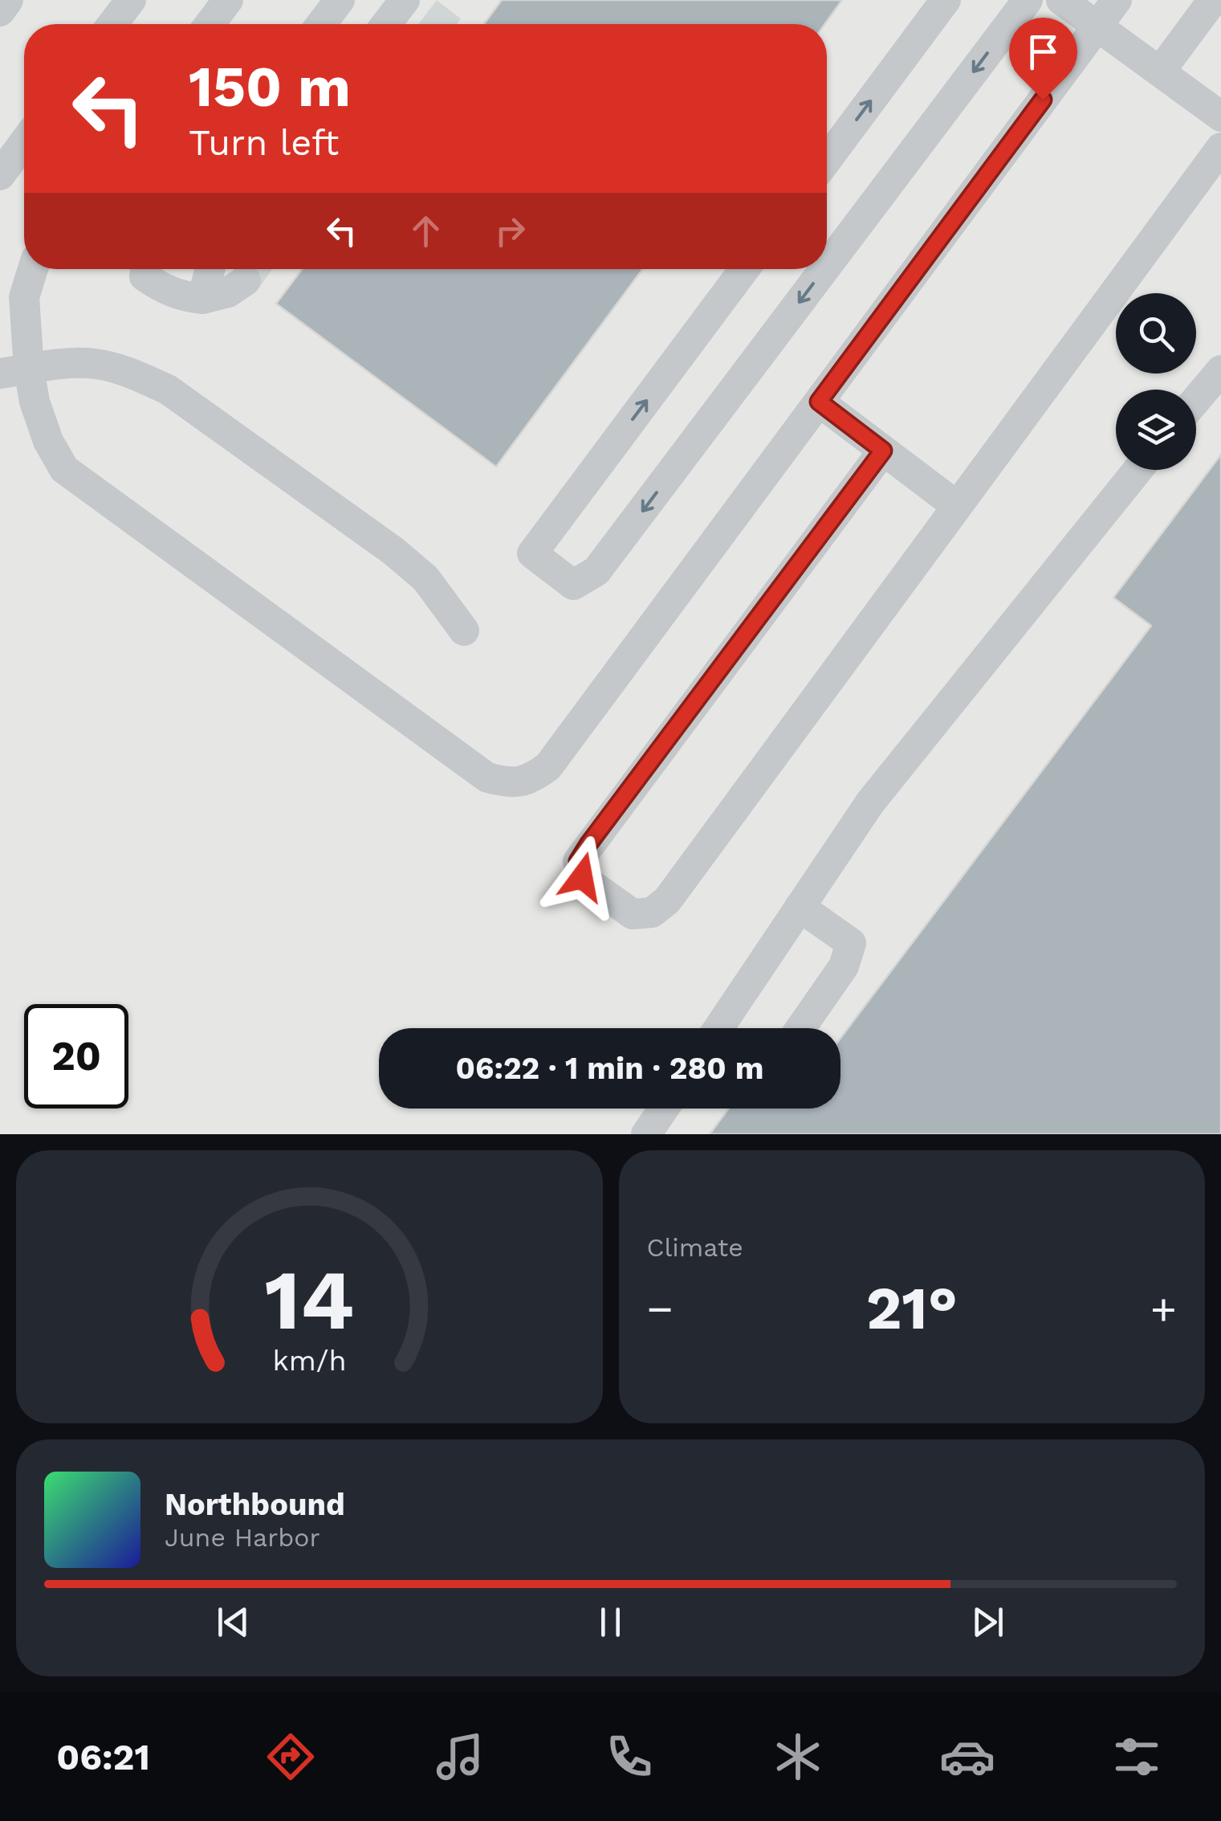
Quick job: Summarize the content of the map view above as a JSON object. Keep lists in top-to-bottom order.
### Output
{
  "page": {
    "turn": ["150 m", "Turn left"],
    "limit": "20",
    "trip": "06:22 · 1 min · 280 m",
    "tile": "Climate",
    "heat": ["−", "21°", "+"],
    "song": ["Northbound", "June Harbor"],
    "tabs": "06:21",
    "gauge": ["14", "km/h"]
  }
}
